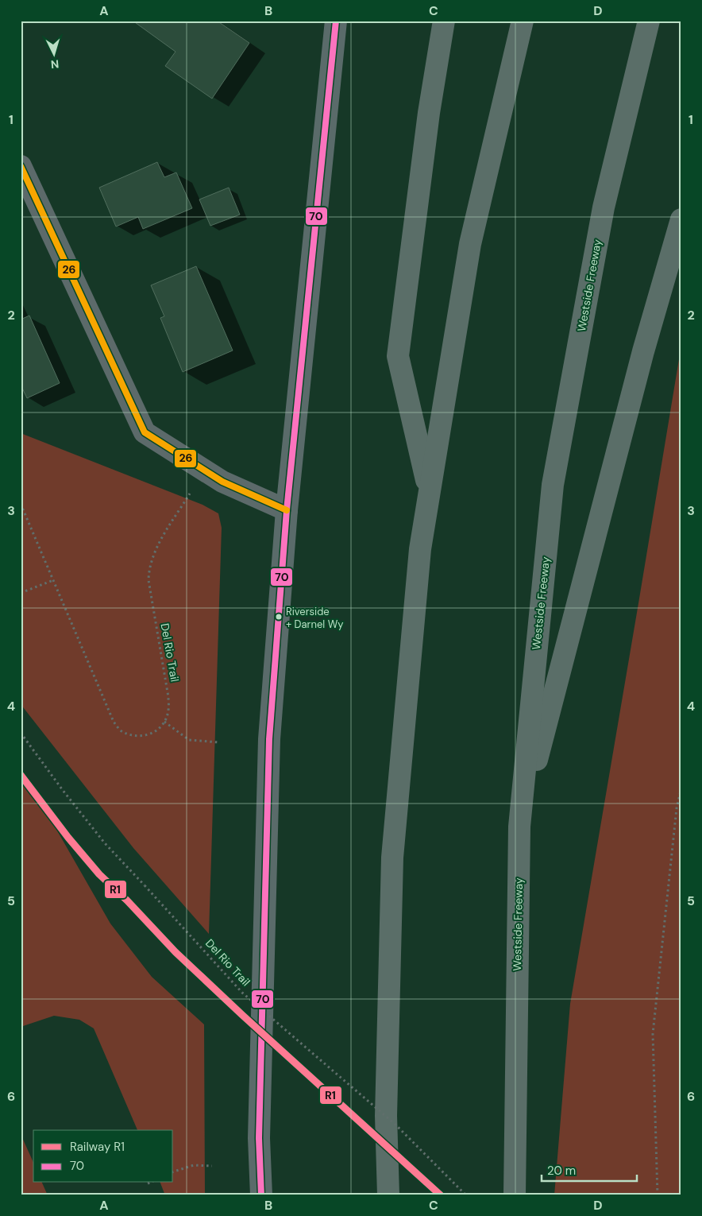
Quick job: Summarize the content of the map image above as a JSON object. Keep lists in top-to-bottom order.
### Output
{
  "streets": {
    "highway": ["Westside Freeway"],
    "path": ["Del Rio Trail"]
  },
  "places": ["Riverside + Darnel Wy"],
  "lines": ["transit line 70", "transit line 26", "rail line R1"],
  "legend": ["Railway R1", "70"],
  "scale_bar": "20 m",
  "north": "bottom",
  "grid": {
    "columns": [
      "A",
      "B",
      "C",
      "D"
    ],
    "rows": [
      "1",
      "2",
      "3",
      "4",
      "5",
      "6"
    ]
  }
}
